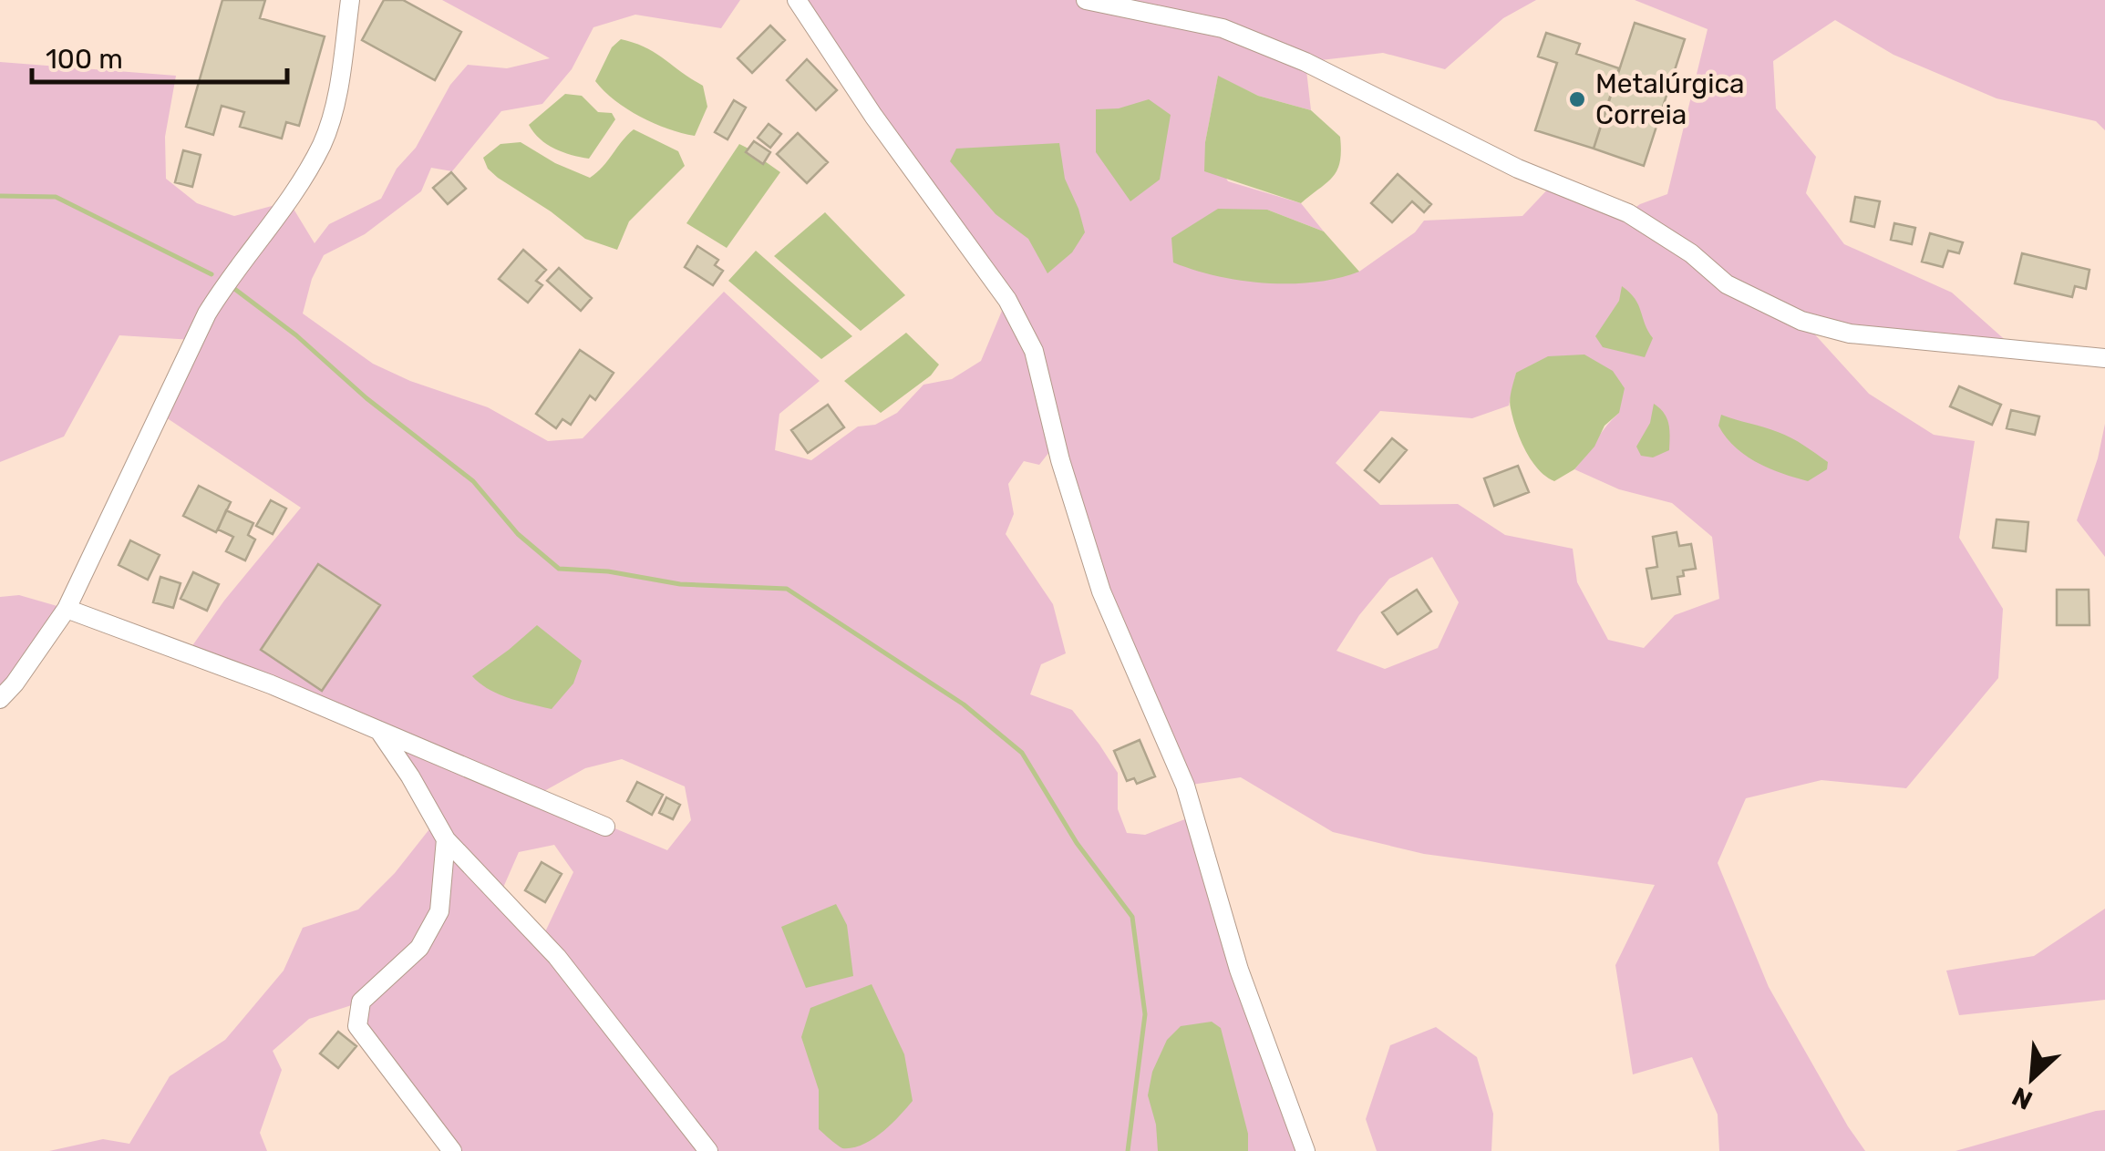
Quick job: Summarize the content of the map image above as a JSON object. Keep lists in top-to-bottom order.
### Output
{
  "places": ["Metalúrgica Correia"],
  "scale_bar": "100 m",
  "north": "bottom left"
}
